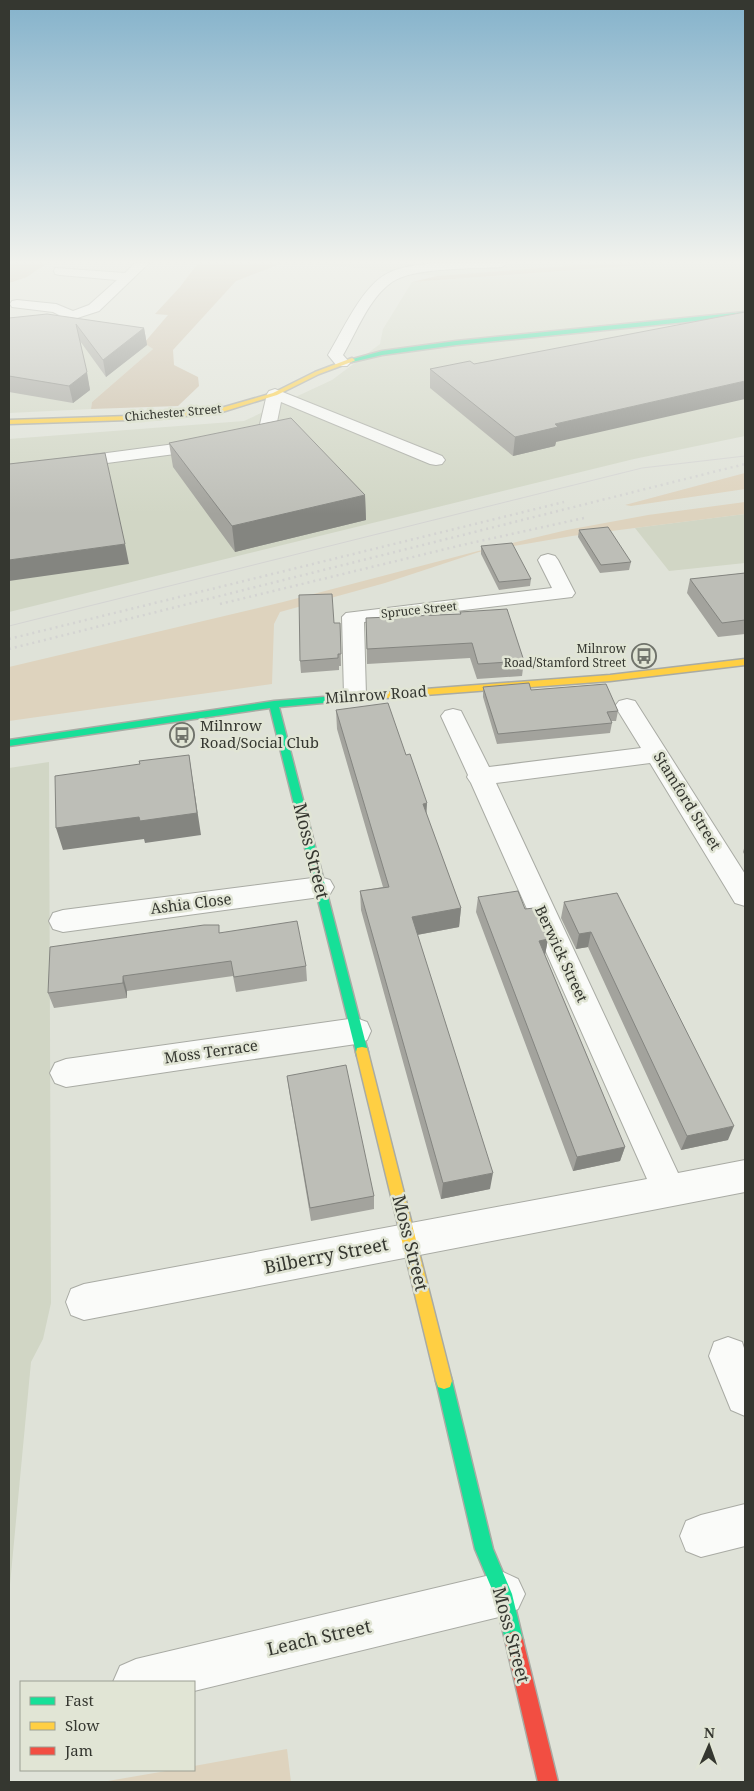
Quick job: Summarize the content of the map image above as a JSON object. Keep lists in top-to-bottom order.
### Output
{
  "streets": {
    "street": [
      "Chichester Street",
      "Spruce Street",
      "Milnrow Road",
      "Stamford Street",
      "Moss Street",
      "Ashia Close",
      "Berwick Street",
      "Moss Terrace",
      "Bilberry Street",
      "Leach Street"
    ]
  },
  "crossings": [
    ["Spruce Street", "Milnrow Road"],
    ["Milnrow Road", "Moss Street"],
    ["Moss Street", "Ashia Close"],
    ["Moss Street", "Moss Terrace"],
    ["Moss Street", "Bilberry Street"],
    ["Moss Street", "Leach Street"],
    ["Berwick Street", "Bilberry Street"]
  ],
  "places": {
    "bus stop": ["Milnrow Road/Stamford Street", "Milnrow Road/Social Club"]
  },
  "legend": ["Fast", "Slow", "Jam"],
  "north": "top"
}
